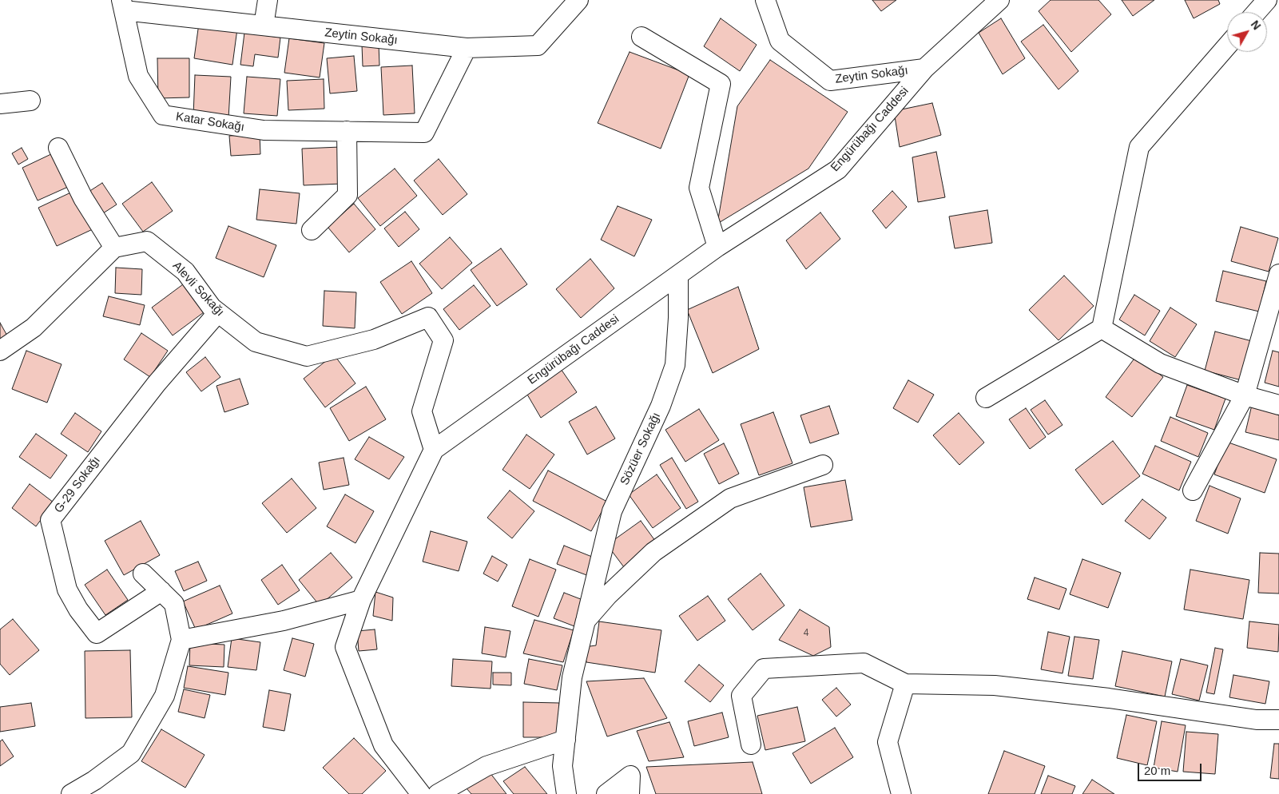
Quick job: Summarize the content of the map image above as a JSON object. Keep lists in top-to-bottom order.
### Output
{
  "streets": {
    "street": [
      "Zeytin Sokağı",
      "Katar Sokağı",
      "Engürübağı Caddesi",
      "Alevli Sokağı",
      "Sözüer Sokağı",
      "G-29 Sokağı"
    ]
  },
  "crossings": [
    ["Zeytin Sokağı", "Katar Sokağı"],
    ["Zeytin Sokağı", "Engürübağı Caddesi"],
    ["Engürübağı Caddesi", "Alevli Sokağı"],
    ["Engürübağı Caddesi", "Sözüer Sokağı"],
    ["Alevli Sokağı", "G-29 Sokağı"]
  ],
  "house_numbers": ["4"],
  "scale_bar": "20 m",
  "north": "top right"
}
